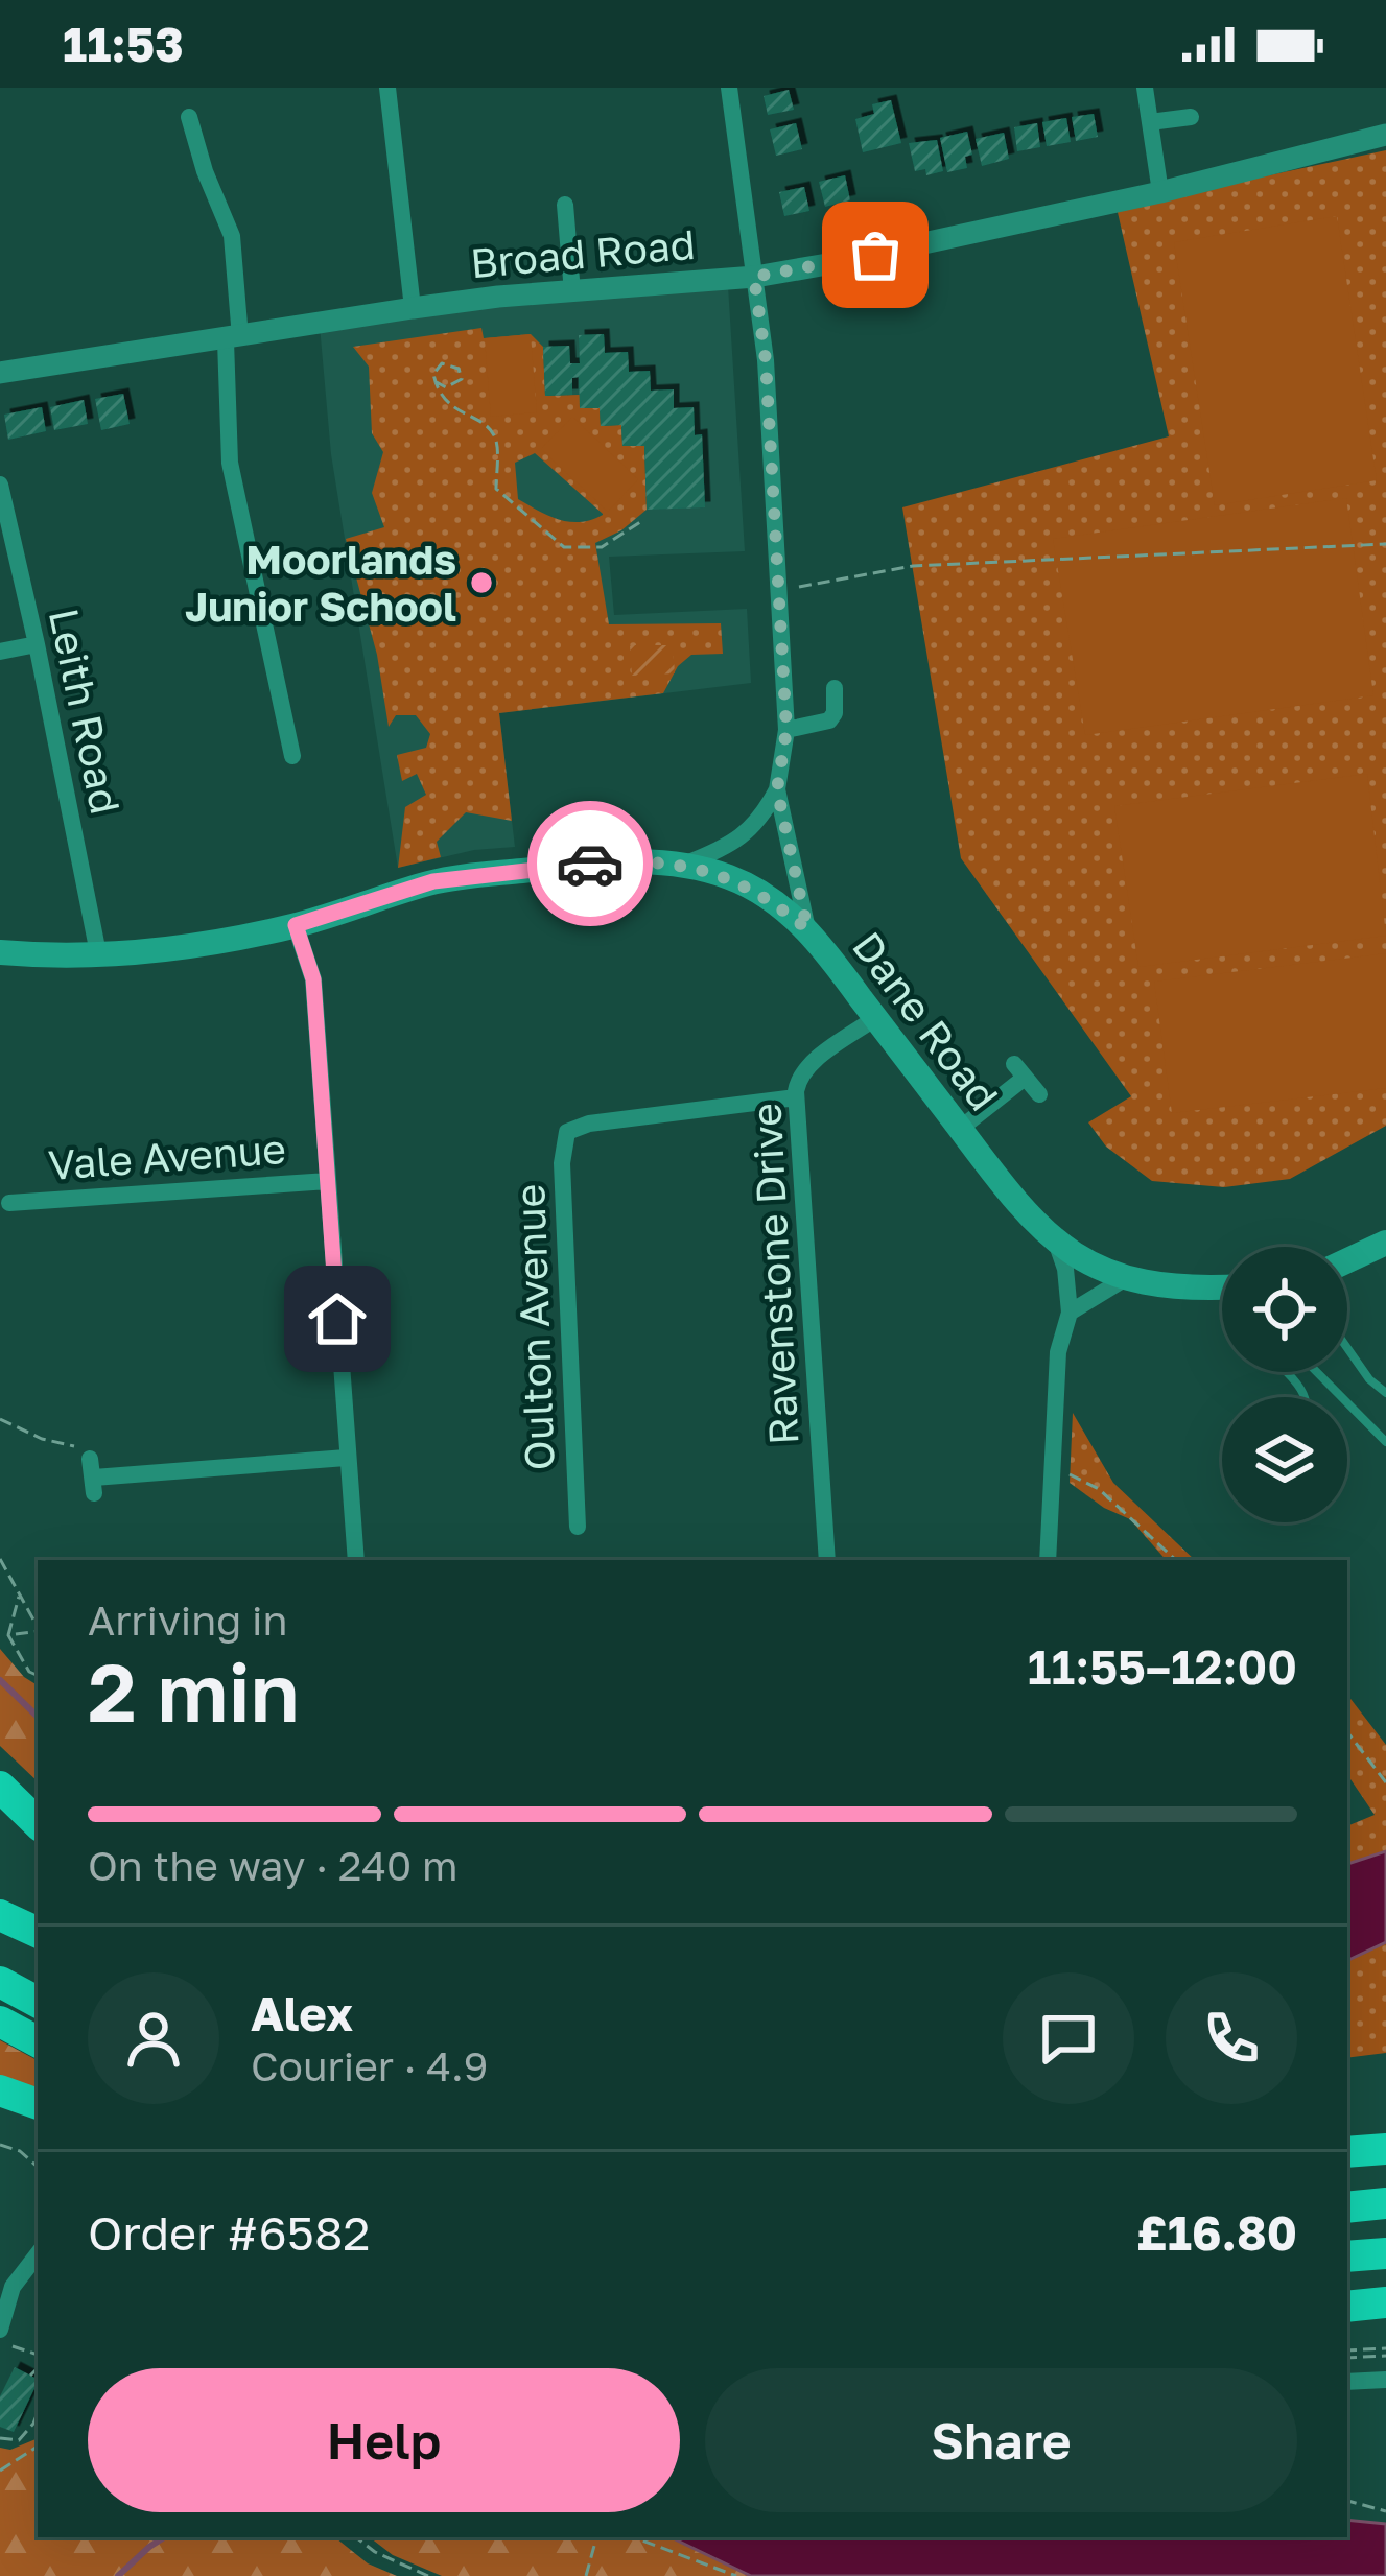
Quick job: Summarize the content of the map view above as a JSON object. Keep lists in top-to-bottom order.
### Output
{
  "streets": {
    "main road": ["Dane Road"],
    "street": [
      "Broad Road",
      "Leith Road",
      "Vale Avenue",
      "Ravenstone Drive",
      "Oulton Avenue"
    ]
  },
  "crossings": [
    ["Leith Road", "Dane Road"],
    ["Dane Road", "Ravenstone Drive"],
    ["Ravenstone Drive", "Oulton Avenue"]
  ],
  "places": ["Moorlands Junior School"],
  "page": {
    "status": "11:53",
    "heading": ["2 min", "Arriving in", "11:55–12:00"],
    "panel": [
      "Alex",
      "Courier · 4.9",
      "Order #6582",
      "£16.80"
    ],
    "bar": "On the way · 240 m",
    "buttons": ["Help", "Share"]
  }
}
